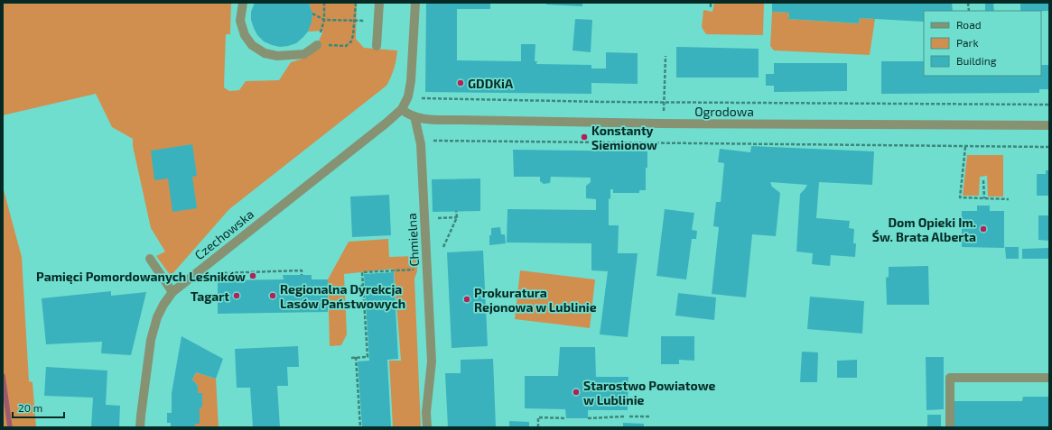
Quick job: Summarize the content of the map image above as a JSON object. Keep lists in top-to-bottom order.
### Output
{
  "streets": {
    "street": ["Ogrodowa", "Czechowska", "Chmielna"]
  },
  "crossings": [
    ["Ogrodowa", "Czechowska"],
    ["Ogrodowa", "Chmielna"]
  ],
  "places": [
    "GDDKiA",
    "Konstanty Siemionow",
    "Dom Opieki Im. Św. Brata Alberta",
    "Pamięci Pomordowanych Leśników",
    "Tagart",
    "Regionalna Dyrekcja Lasów Państwowych",
    "Prokuratura Rejonowa w Lublinie",
    "Starostwo Powiatowe w Lublinie"
  ],
  "legend": ["Road", "Park", "Building"],
  "scale_bar": "20 m"
}
